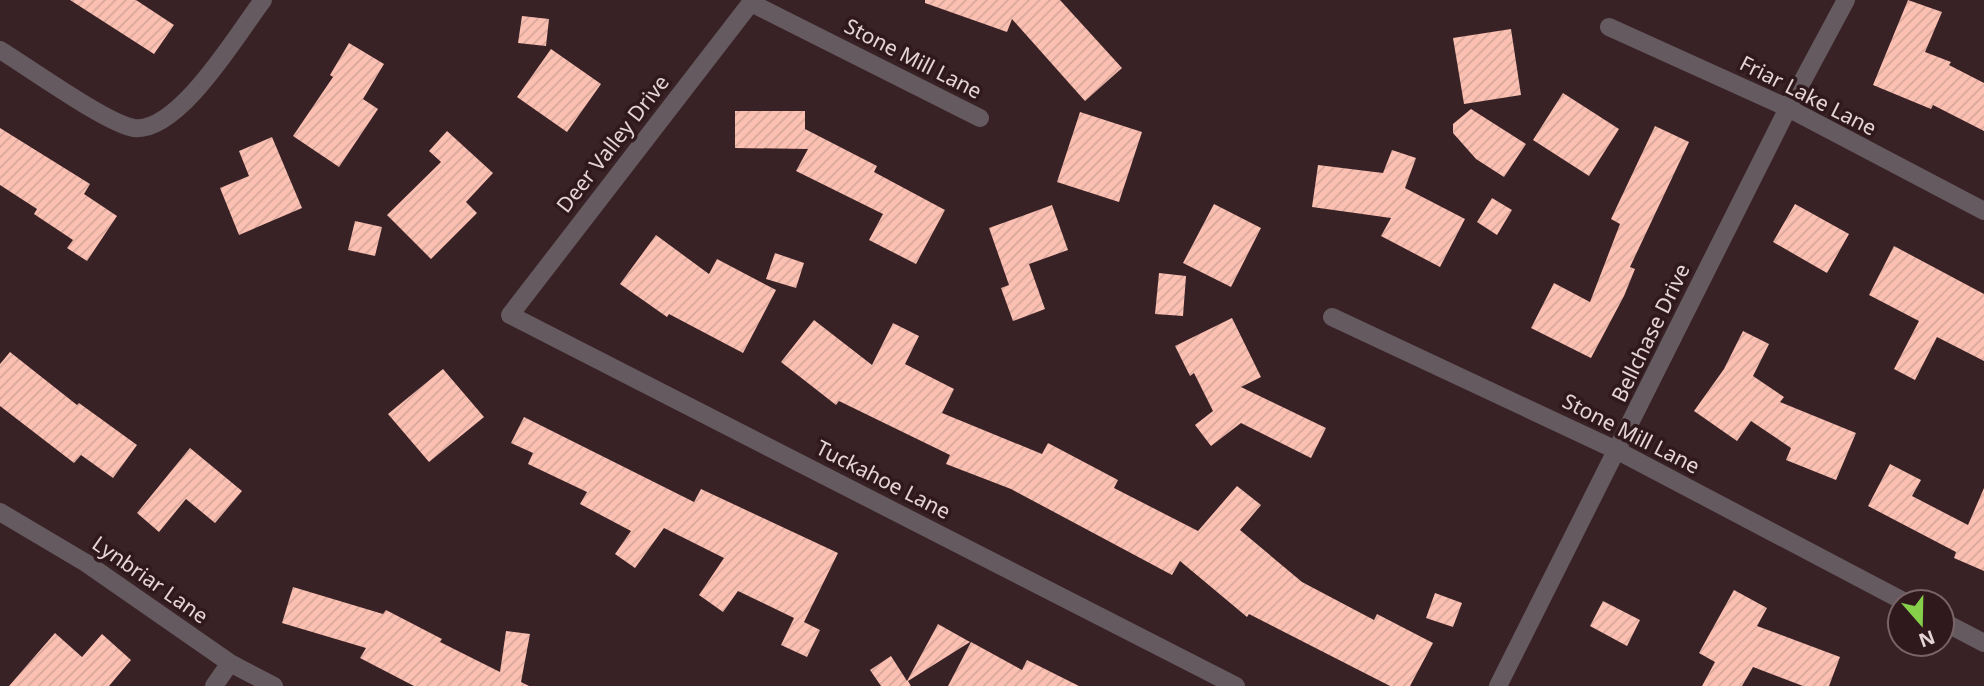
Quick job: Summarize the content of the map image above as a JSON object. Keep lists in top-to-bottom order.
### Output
{
  "streets": {
    "street": [
      "Stone Mill Lane",
      "Friar Lake Lane",
      "Deer Valley Drive",
      "Bellchase Drive",
      "Tuckahoe Lane",
      "Lynbriar Lane"
    ]
  },
  "crossings": [
    ["Stone Mill Lane", "Deer Valley Drive"],
    ["Stone Mill Lane", "Bellchase Drive"],
    ["Friar Lake Lane", "Bellchase Drive"],
    ["Deer Valley Drive", "Tuckahoe Lane"]
  ],
  "north": "bottom"
}
